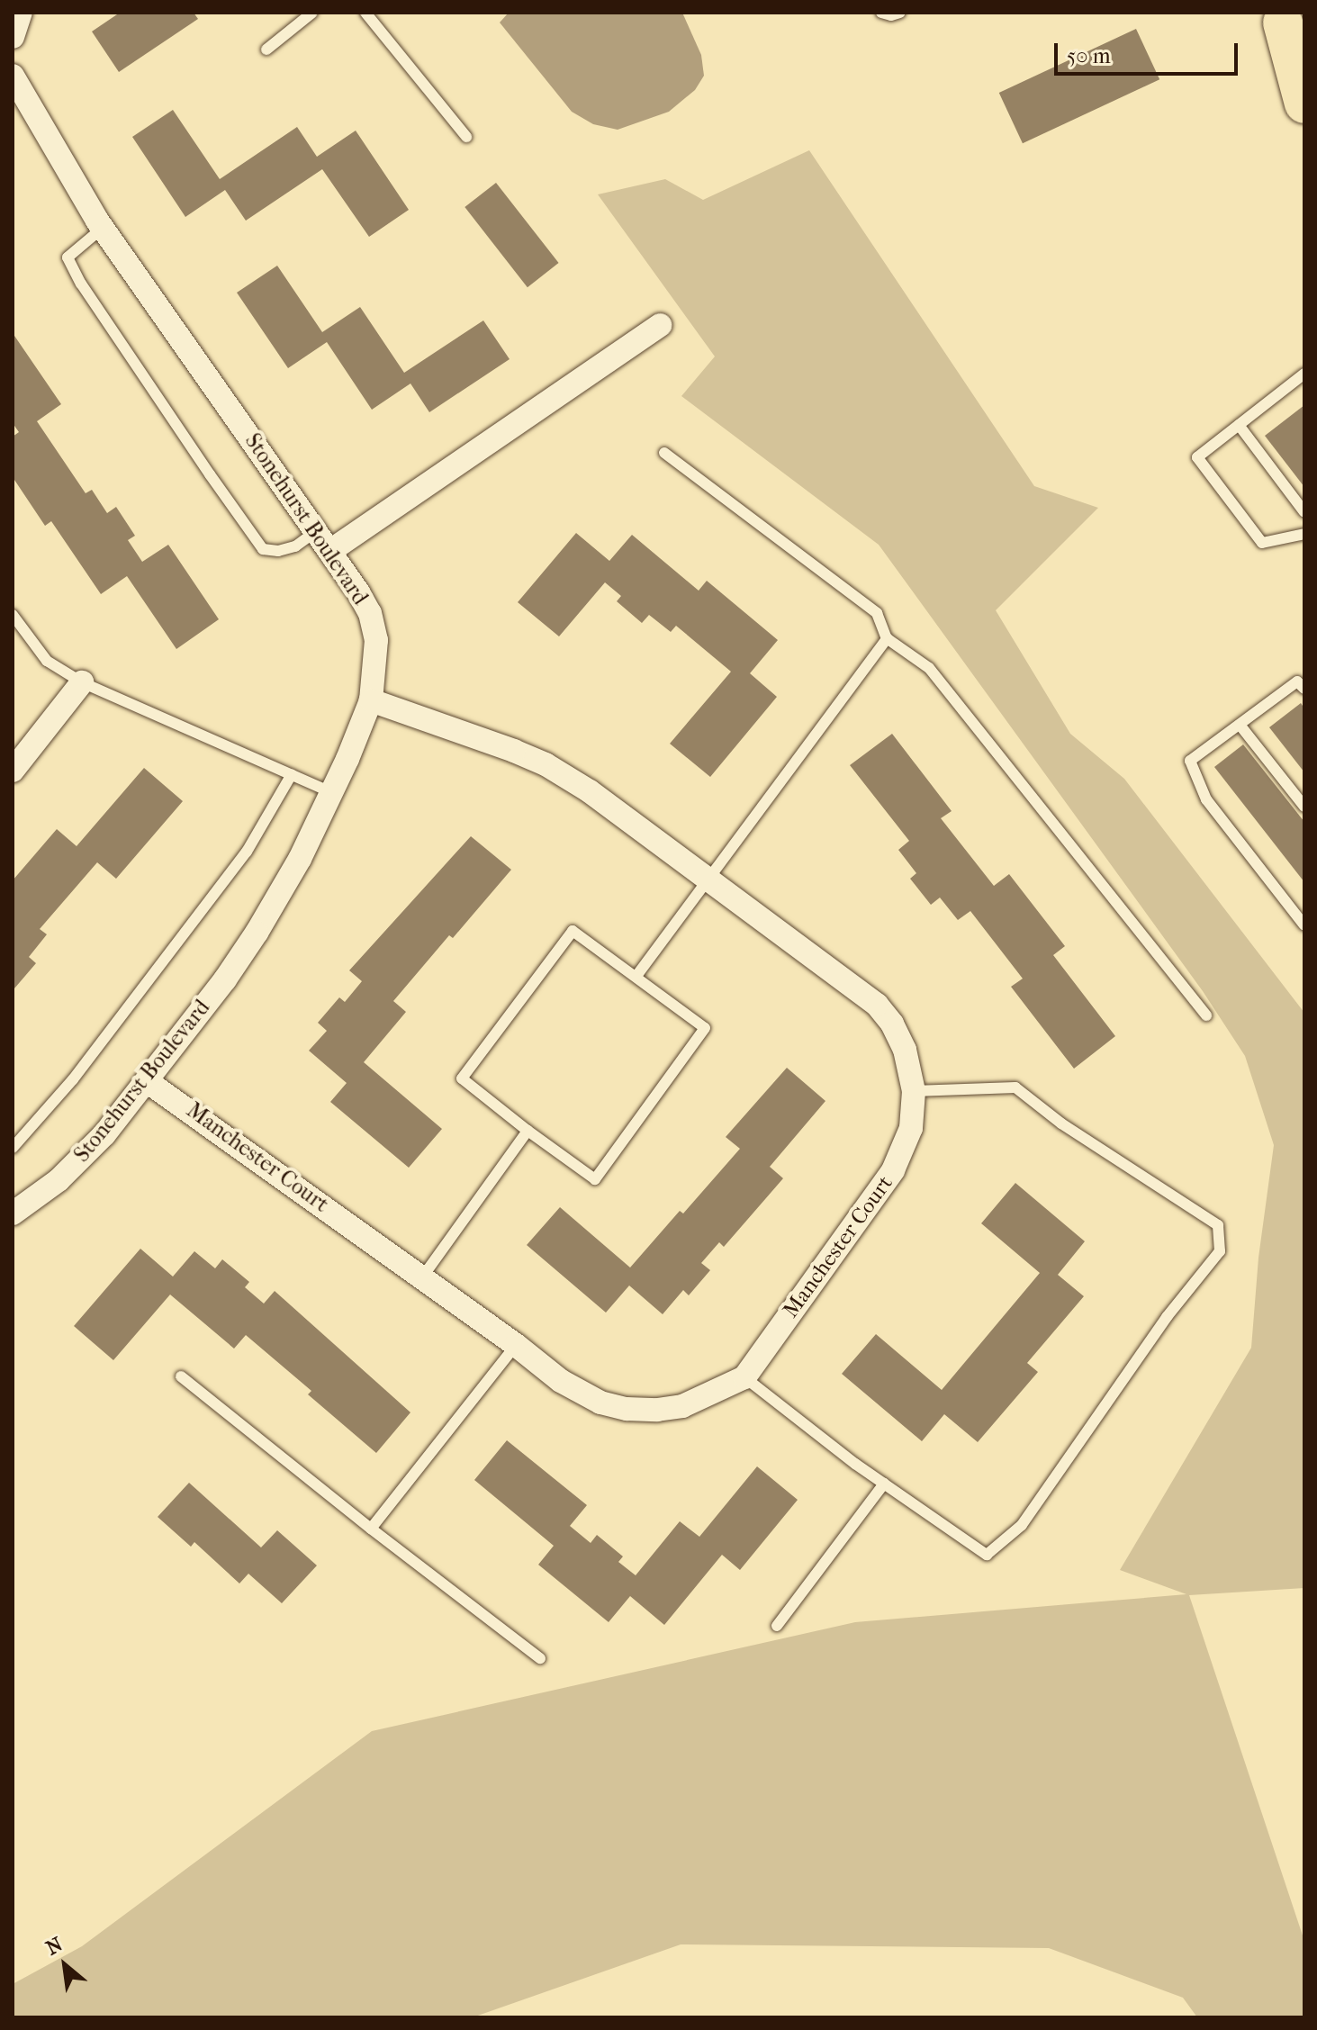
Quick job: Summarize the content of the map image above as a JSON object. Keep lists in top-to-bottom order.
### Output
{
  "streets": {
    "street": ["Stonehurst Boulevard", "Manchester Court"]
  },
  "crossings": [
    ["Stonehurst Boulevard", "Manchester Court"]
  ],
  "scale_bar": "50 m",
  "north": "top left"
}
